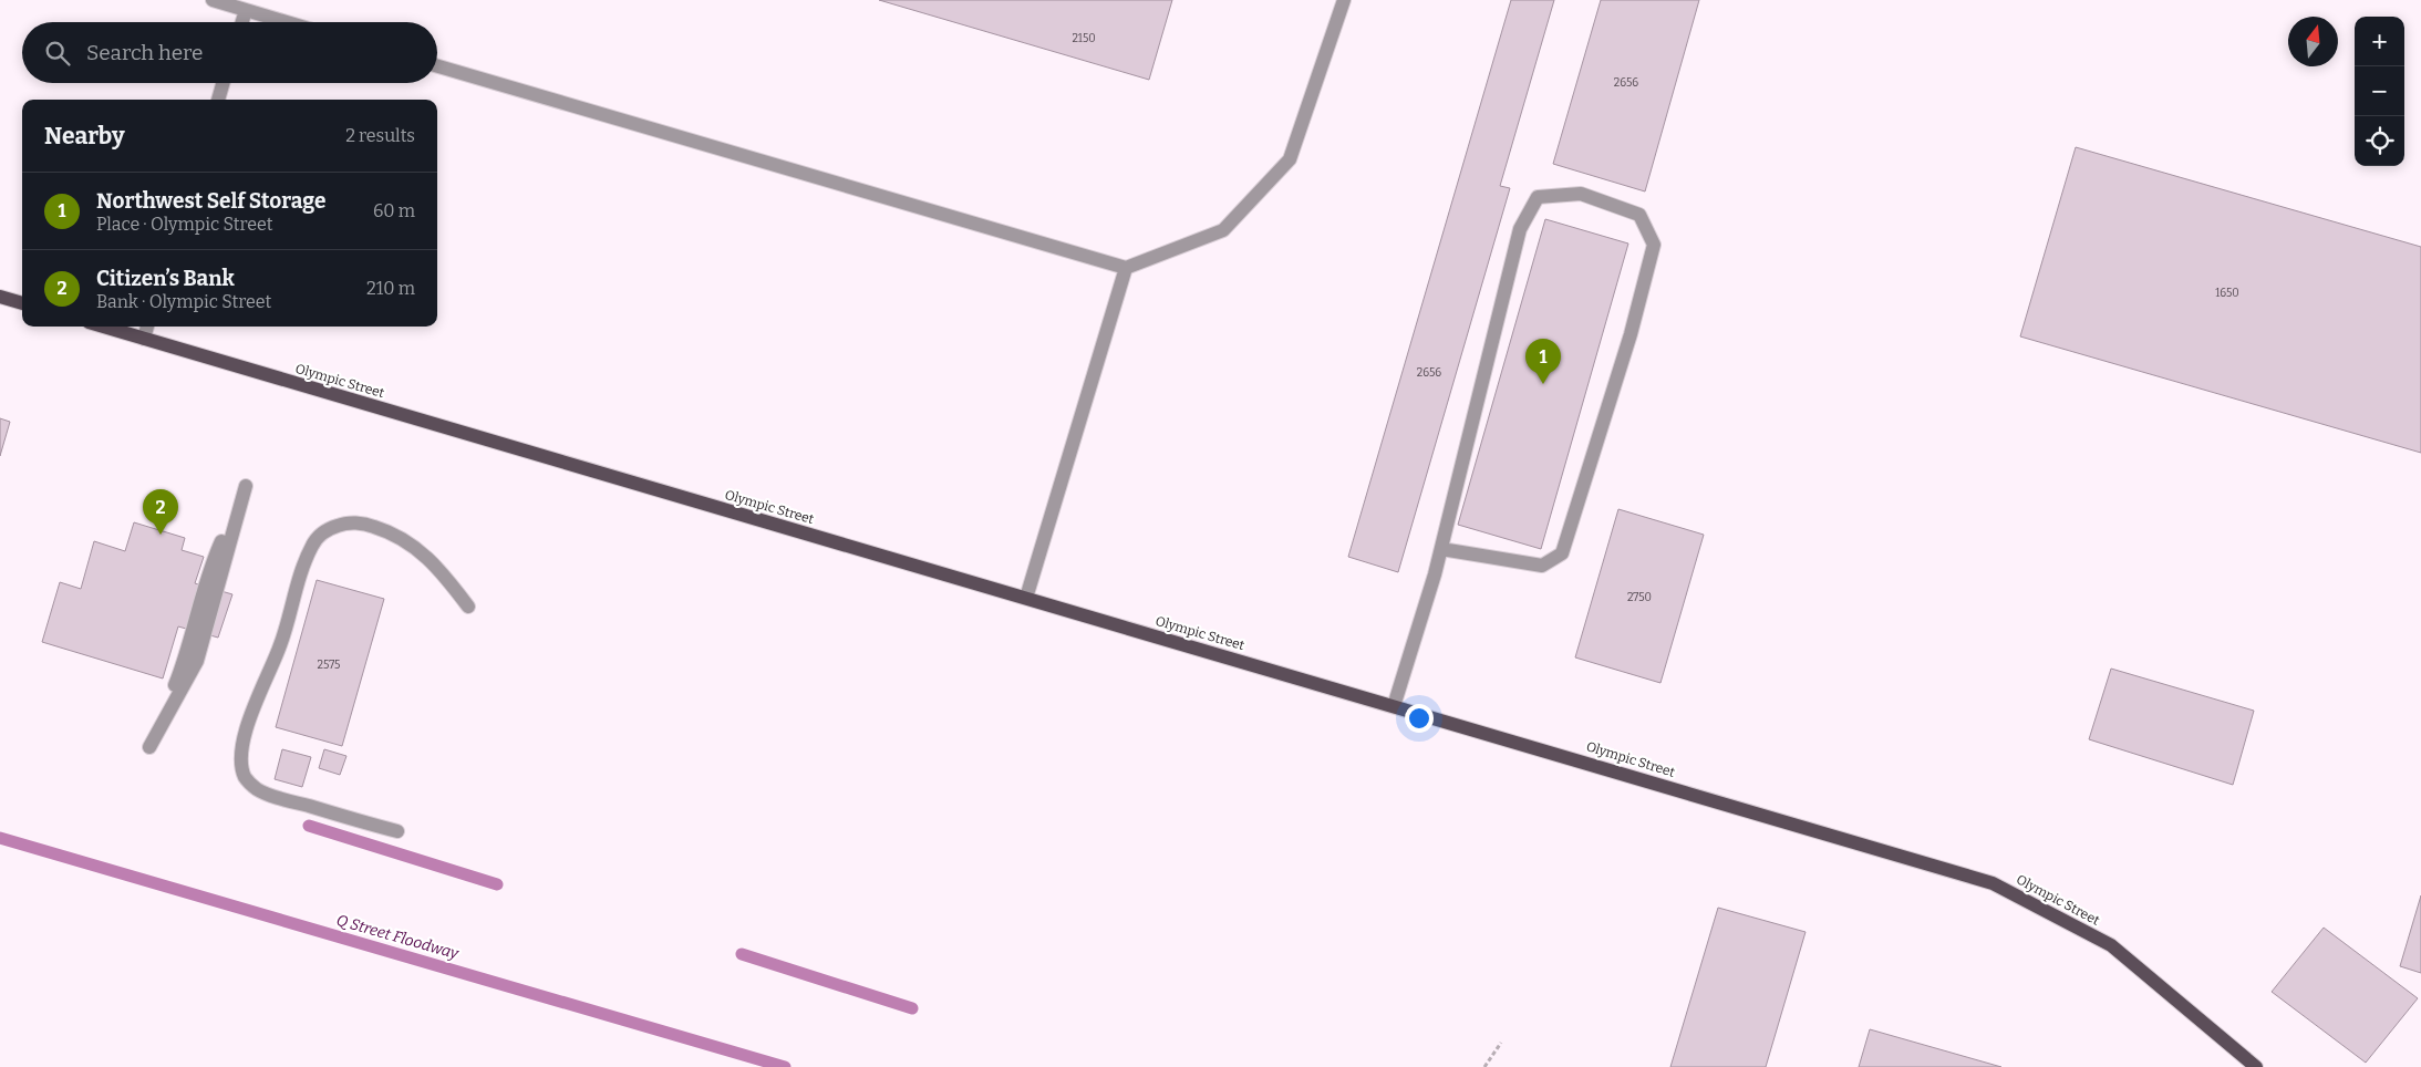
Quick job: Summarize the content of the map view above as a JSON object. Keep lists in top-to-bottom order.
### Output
{
  "streets": {
    "main road": ["Olympic Street"]
  },
  "water": ["Q Street Floodway"],
  "house_numbers": [
    "2150",
    "2656",
    "1650",
    "2656",
    "2750",
    "2575"
  ],
  "north": "top",
  "page": {
    "map_buttons": ["+", "−"],
    "search": "Search here",
    "heading": ["Nearby", "2 results"],
    "list": [
      {
        "mark": "1",
        "name": "Northwest Self Storage",
        "note": "Place · Olympic Street",
        "value": "60 m"
      },
      {
        "mark": "2",
        "name": "Citizen’s Bank",
        "note": "Bank · Olympic Street",
        "value": "210 m"
      }
    ],
    "pins": ["1", "2"]
  }
}
